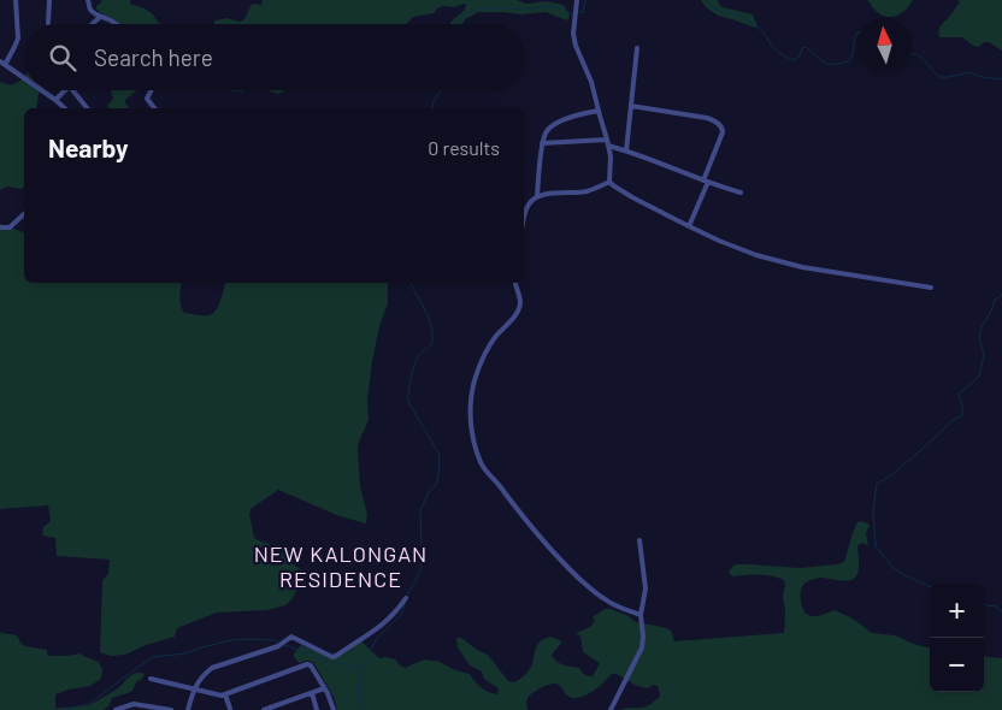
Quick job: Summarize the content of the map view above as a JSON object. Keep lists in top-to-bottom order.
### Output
{
  "districts": ["NEW KALONGAN RESIDENCE"],
  "north": "top",
  "page": {
    "search": "Search here",
    "heading": ["Nearby", "0 results"],
    "map_buttons": ["+", "−"]
  }
}
